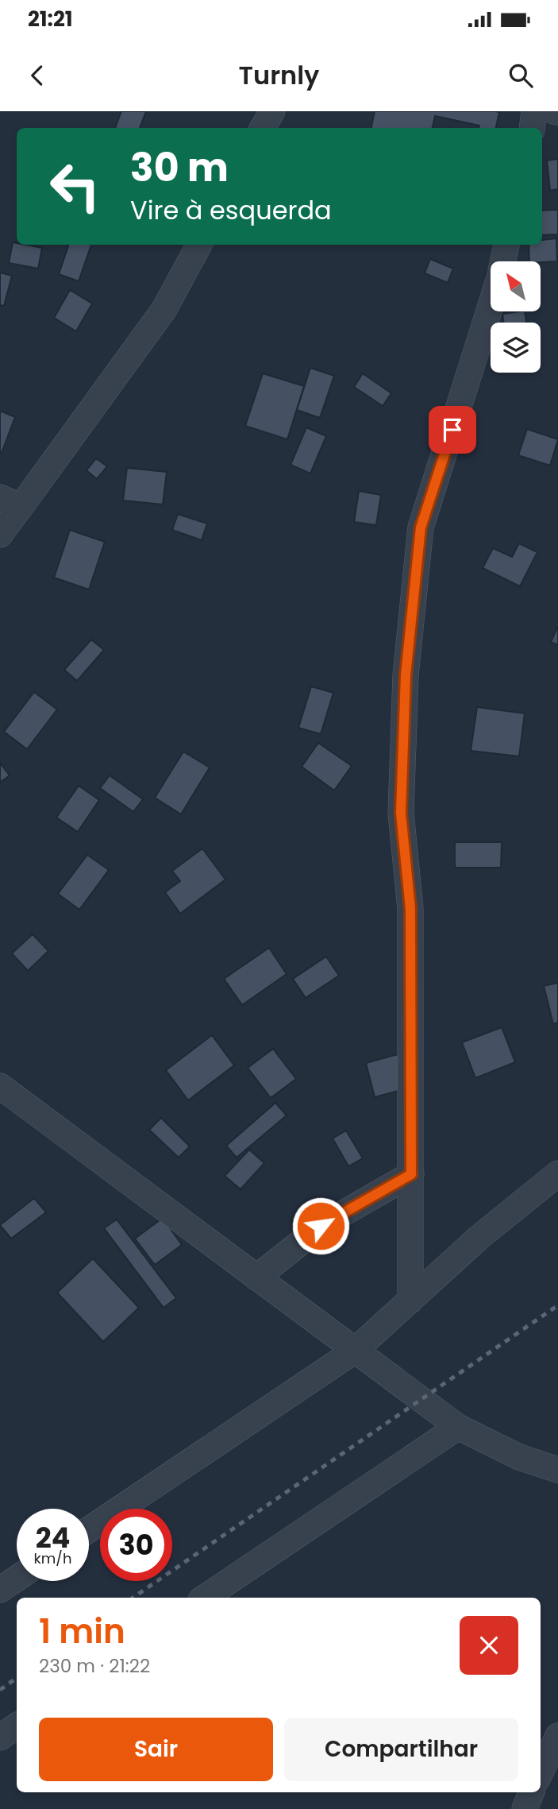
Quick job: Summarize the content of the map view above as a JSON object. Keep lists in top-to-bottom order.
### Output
{
  "north": "top left",
  "page": {
    "status": "21:21",
    "header": "Turnly",
    "turn": ["30 m", "Vire à esquerda"],
    "speed": "24 km/h",
    "limit": "30",
    "heading": ["1 min", "230 m · 21:22"],
    "buttons": ["Sair", "Compartilhar"]
  }
}
